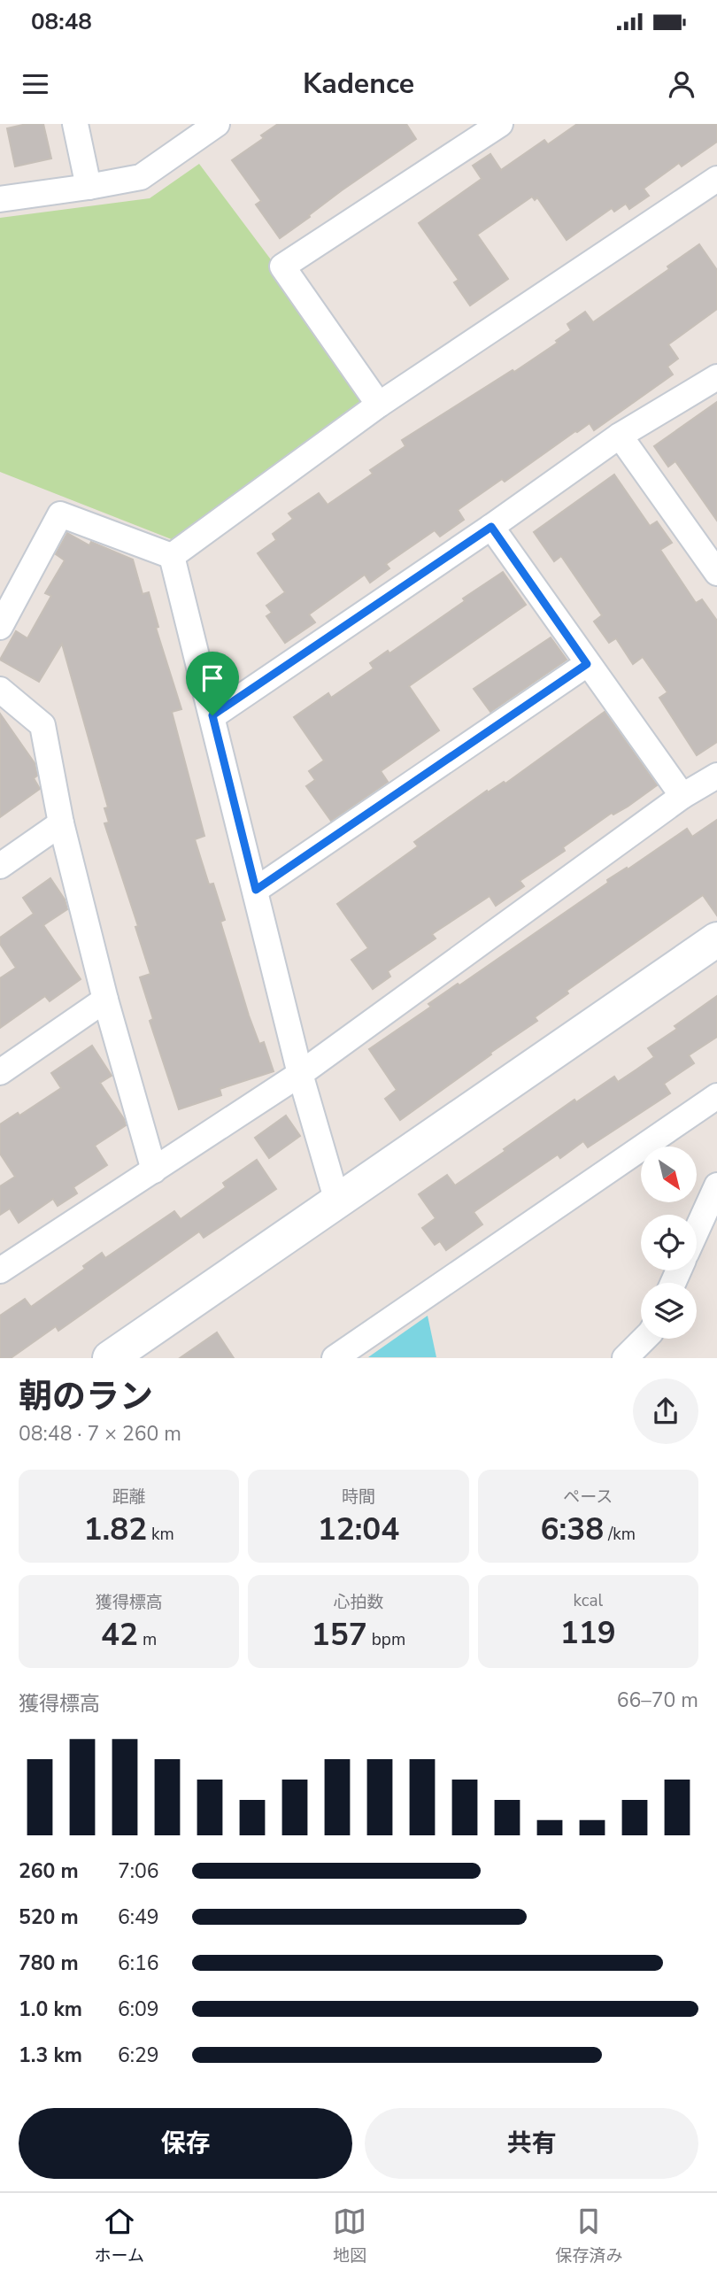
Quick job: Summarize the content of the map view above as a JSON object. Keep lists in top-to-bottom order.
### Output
{
  "north": "bottom right",
  "page": {
    "status": "08:48",
    "header": "Kadence",
    "heading": ["朝のラン", "08:48 · 7 × 260 m"],
    "stats": [
      ["距離", "1.82 km"],
      ["時間", "12:04"],
      ["ペース", "6:38 /km"],
      ["獲得標高", "42 m"],
      ["心拍数", "157 bpm"],
      ["kcal", "119"]
    ],
    "chart": ["獲得標高", "66–70 m"],
    "list": [
      {
        "name": "260 m",
        "note": "7:06"
      },
      {
        "name": "520 m",
        "note": "6:49"
      },
      {
        "name": "780 m",
        "note": "6:16"
      },
      {
        "name": "1.0 km",
        "note": "6:09"
      },
      {
        "name": "1.3 km",
        "note": "6:29"
      }
    ],
    "buttons": ["保存", "共有"],
    "tabs": ["ホーム", "地図", "保存済み"]
  }
}
